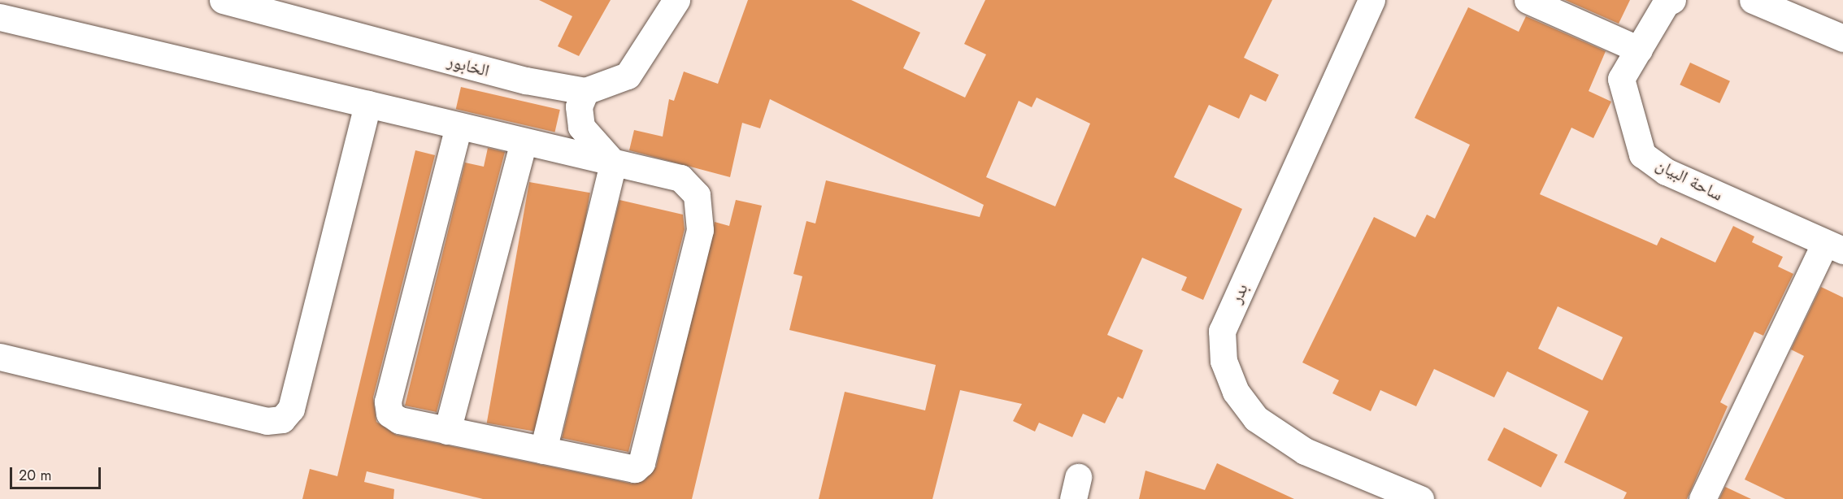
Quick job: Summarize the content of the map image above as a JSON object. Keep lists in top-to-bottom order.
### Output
{
  "streets": {
    "street": ["الخابور", "ساحة البيان", "بدر"]
  },
  "scale_bar": "20 m"
}
